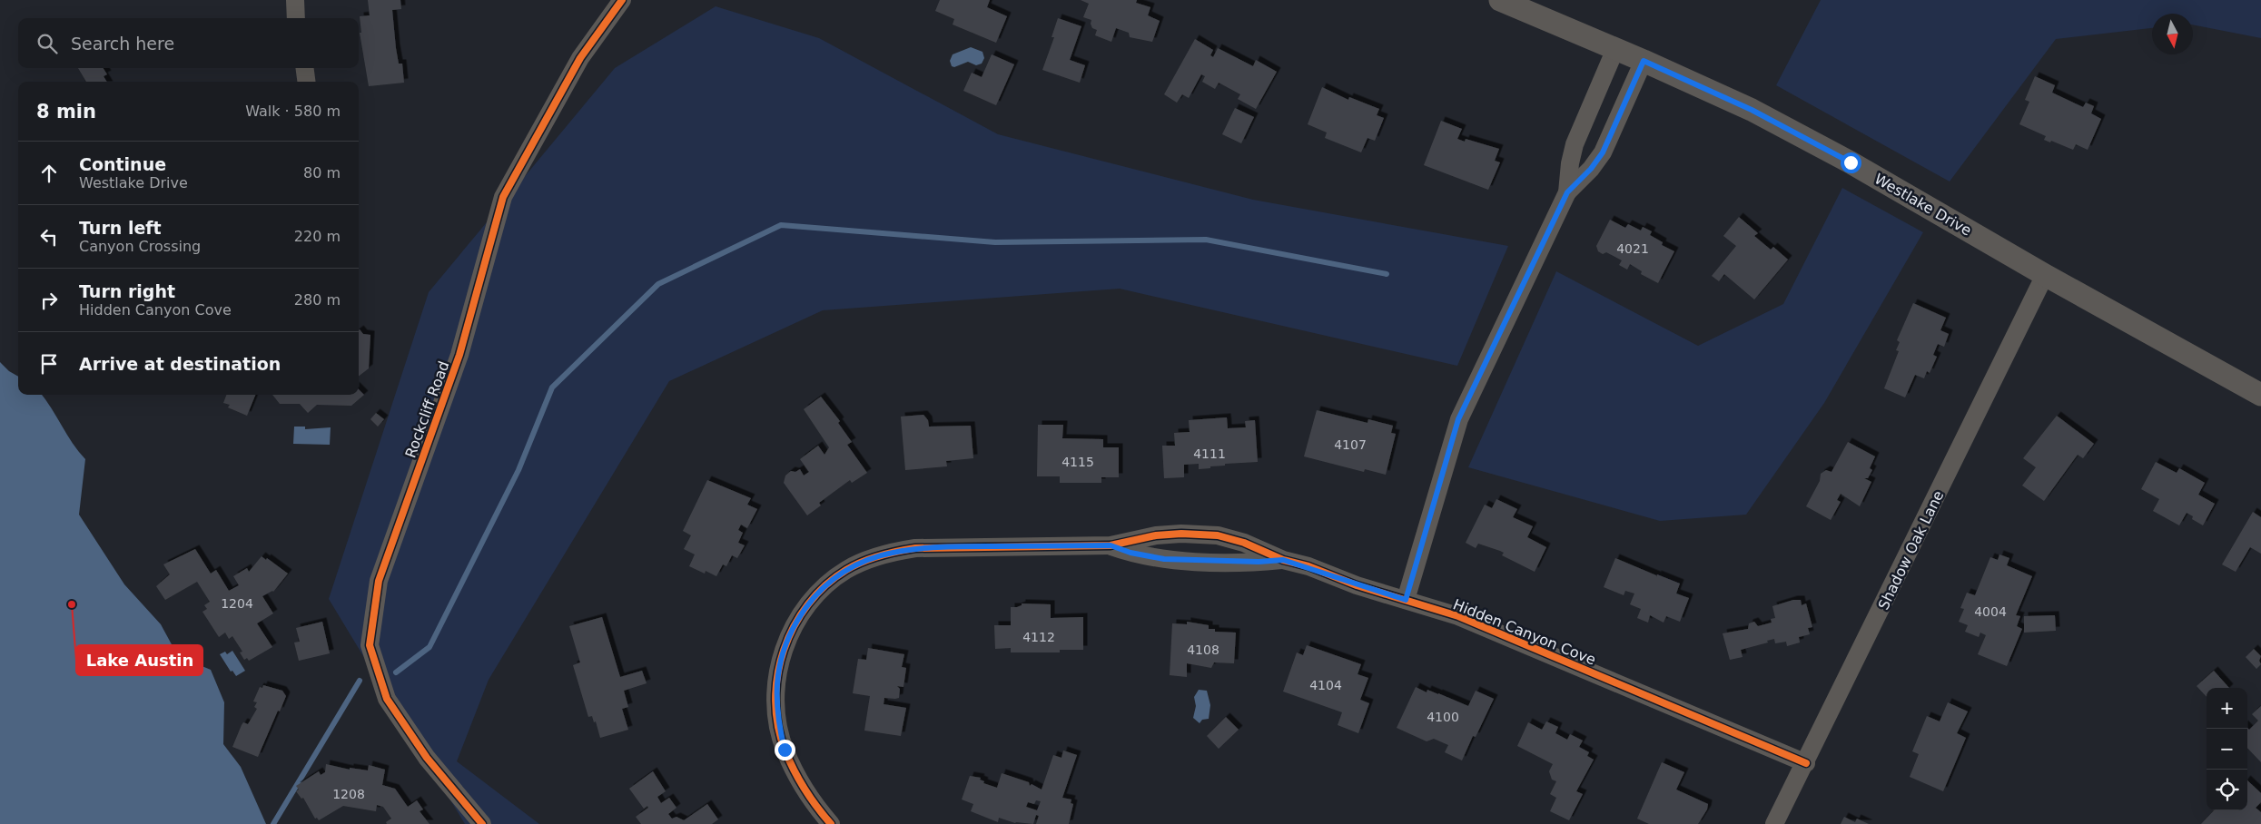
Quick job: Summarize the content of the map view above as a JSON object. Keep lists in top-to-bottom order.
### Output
{
  "streets": {
    "street": [
      "Westlake Drive",
      "Rockcliff Road",
      "Shadow Oak Lane",
      "Hidden Canyon Cove"
    ]
  },
  "crossings": [
    ["Westlake Drive", "Shadow Oak Lane"],
    ["Shadow Oak Lane", "Hidden Canyon Cove"]
  ],
  "places": ["Lake Austin"],
  "house_numbers": [
    "4021",
    "4107",
    "4111",
    "4115",
    "1204",
    "4004",
    "4112",
    "4108",
    "4104",
    "4100",
    "1208"
  ],
  "north": "bottom",
  "page": {
    "search": "Search here",
    "heading": ["8 min", "Walk · 580 m"],
    "list": [
      ["Continue", "Westlake Drive", "80 m"],
      ["Turn left", "Canyon Crossing", "220 m"],
      ["Turn right", "Hidden Canyon Cove", "280 m"],
      "Arrive at destination"
    ],
    "map_buttons": ["+", "−"]
  }
}
